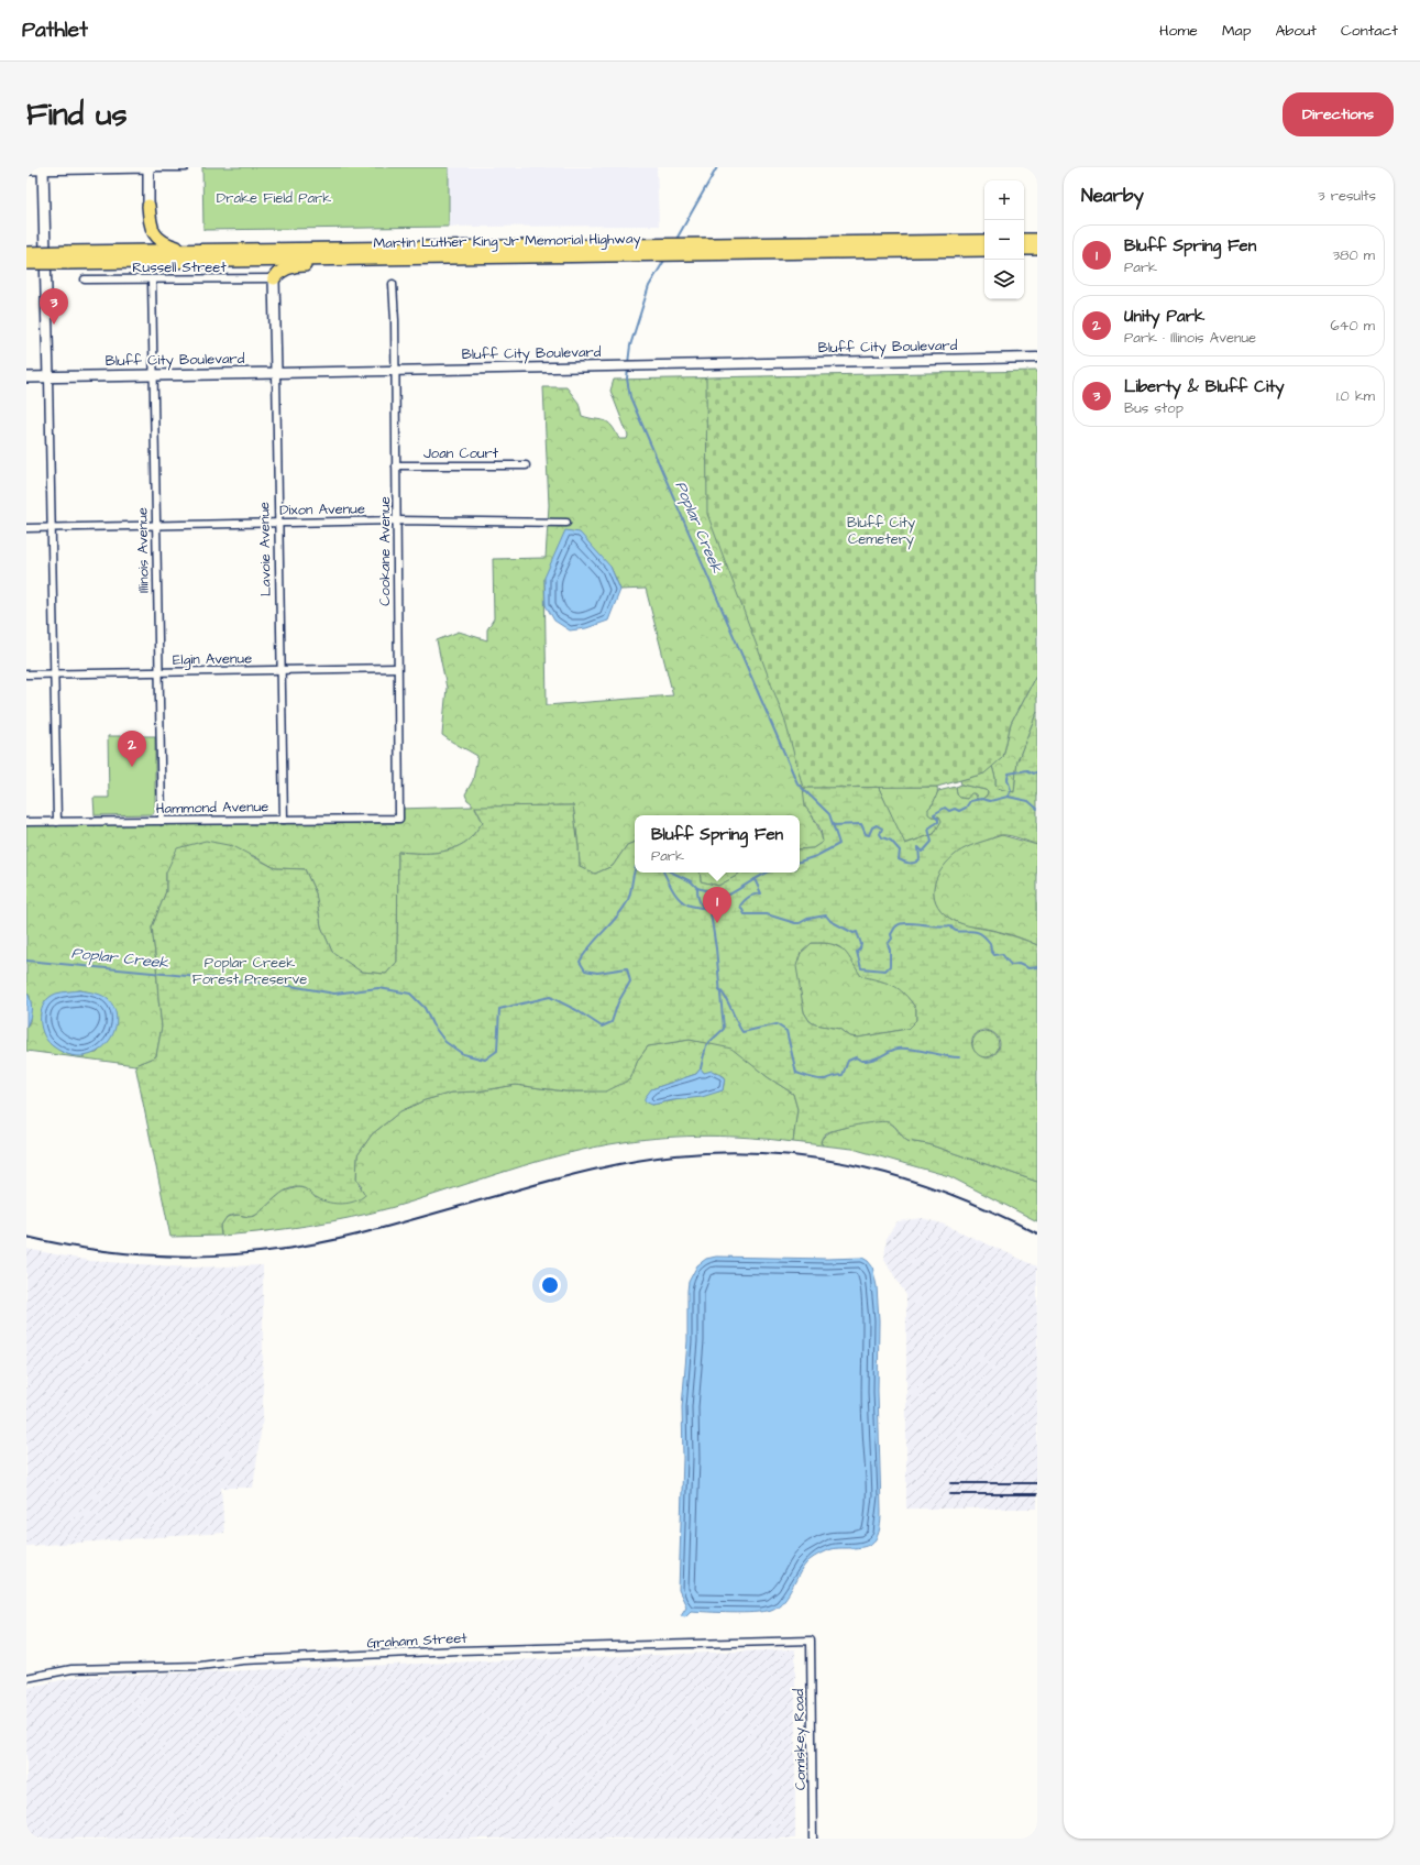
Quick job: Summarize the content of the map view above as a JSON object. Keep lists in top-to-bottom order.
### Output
{
  "streets": {
    "highway": ["Martin Luther King Jr Memorial Highway"],
    "main road": ["Bluff City Boulevard", "Lavoie Avenue"],
    "street": [
      "Russell Street",
      "Joan Court",
      "Dixon Avenue",
      "Illinois Avenue",
      "Cookane Avenue",
      "Elgin Avenue",
      "Hammond Avenue",
      "Graham Street",
      "Comiskey Road"
    ]
  },
  "crossings": [
    ["Russell Street", "Lavoie Avenue"],
    ["Russell Street", "Illinois Avenue"],
    ["Bluff City Boulevard", "Lavoie Avenue"],
    ["Bluff City Boulevard", "Illinois Avenue"],
    ["Bluff City Boulevard", "Cookane Avenue"],
    ["Joan Court", "Cookane Avenue"],
    ["Dixon Avenue", "Lavoie Avenue"],
    ["Dixon Avenue", "Illinois Avenue"],
    ["Dixon Avenue", "Cookane Avenue"],
    ["Lavoie Avenue", "Elgin Avenue"],
    ["Lavoie Avenue", "Hammond Avenue"],
    ["Illinois Avenue", "Elgin Avenue"],
    ["Illinois Avenue", "Hammond Avenue"],
    ["Cookane Avenue", "Elgin Avenue"],
    ["Cookane Avenue", "Hammond Avenue"],
    ["Graham Street", "Comiskey Road"]
  ],
  "water": ["Poplar Creek"],
  "parks": ["Drake Field Park", "Bluff City Cemetery", "Poplar Creek Forest Preserve"],
  "page": {
    "header": "Pathlet",
    "nav": [
      "Home",
      "Map",
      "About",
      "Contact"
    ],
    "buttons": "Directions",
    "title": "Find us",
    "heading": ["Nearby", "3 results"],
    "map_buttons": ["+", "−"],
    "list": [
      {
        "mark": "1",
        "name": "Bluff Spring Fen",
        "note": "Park",
        "value": "380 m"
      },
      {
        "mark": "2",
        "name": "Unity Park",
        "note": "Park · Illinois Avenue",
        "value": "640 m"
      },
      {
        "mark": "3",
        "name": "Liberty & Bluff City",
        "note": "Bus stop",
        "value": "1.0 km"
      }
    ],
    "pins": ["3", "2", "1"],
    "popup": ["Bluff Spring Fen", "Park"]
  }
}
